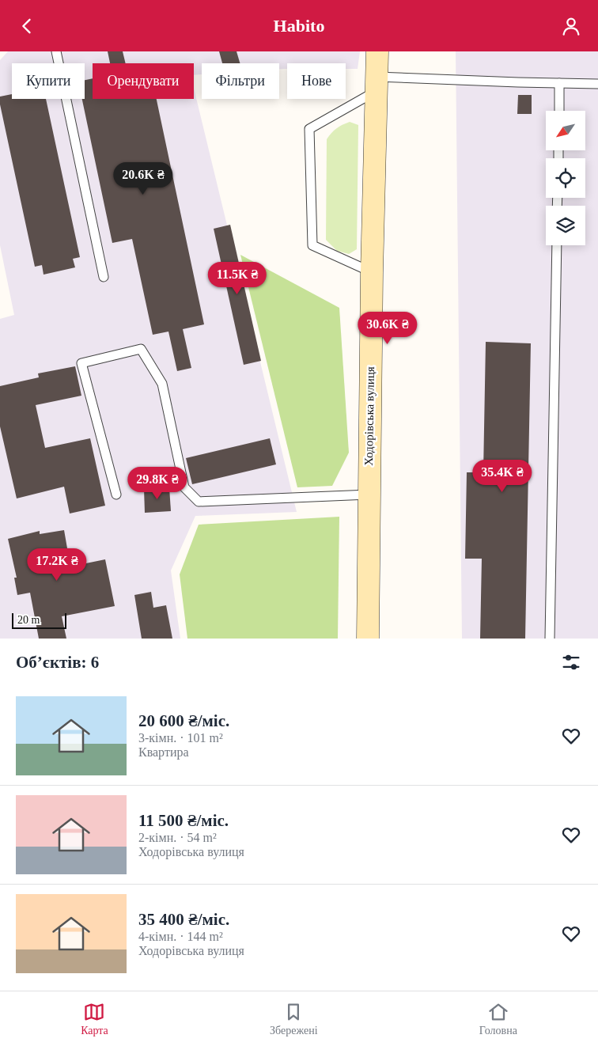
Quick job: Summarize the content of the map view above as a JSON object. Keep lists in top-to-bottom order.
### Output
{
  "streets": {
    "main road": ["Ходорівська вулиця"]
  },
  "scale_bar": "20 m",
  "north": "bottom left",
  "page": {
    "header": "Habito",
    "chip": [
      "Купити",
      "Орендувати",
      "Фільтри",
      "Нове"
    ],
    "price": [
      "20.6K ₴",
      "11.5K ₴",
      "30.6K ₴",
      "35.4K ₴",
      "29.8K ₴",
      "17.2K ₴"
    ],
    "scale": "20 m",
    "heading": "Об’єктів: 6",
    "list": [
      {
        "name": "20 600 ₴/міс.",
        "note": "3-кімн. · 101 m² · Квартира"
      },
      {
        "name": "11 500 ₴/міс.",
        "note": "2-кімн. · 54 m² · Ходорівська вулиця"
      },
      {
        "name": "35 400 ₴/міс.",
        "note": "4-кімн. · 144 m² · Ходорівська вулиця"
      }
    ],
    "tabs": ["Карта", "Збережені", "Головна"]
  }
}
